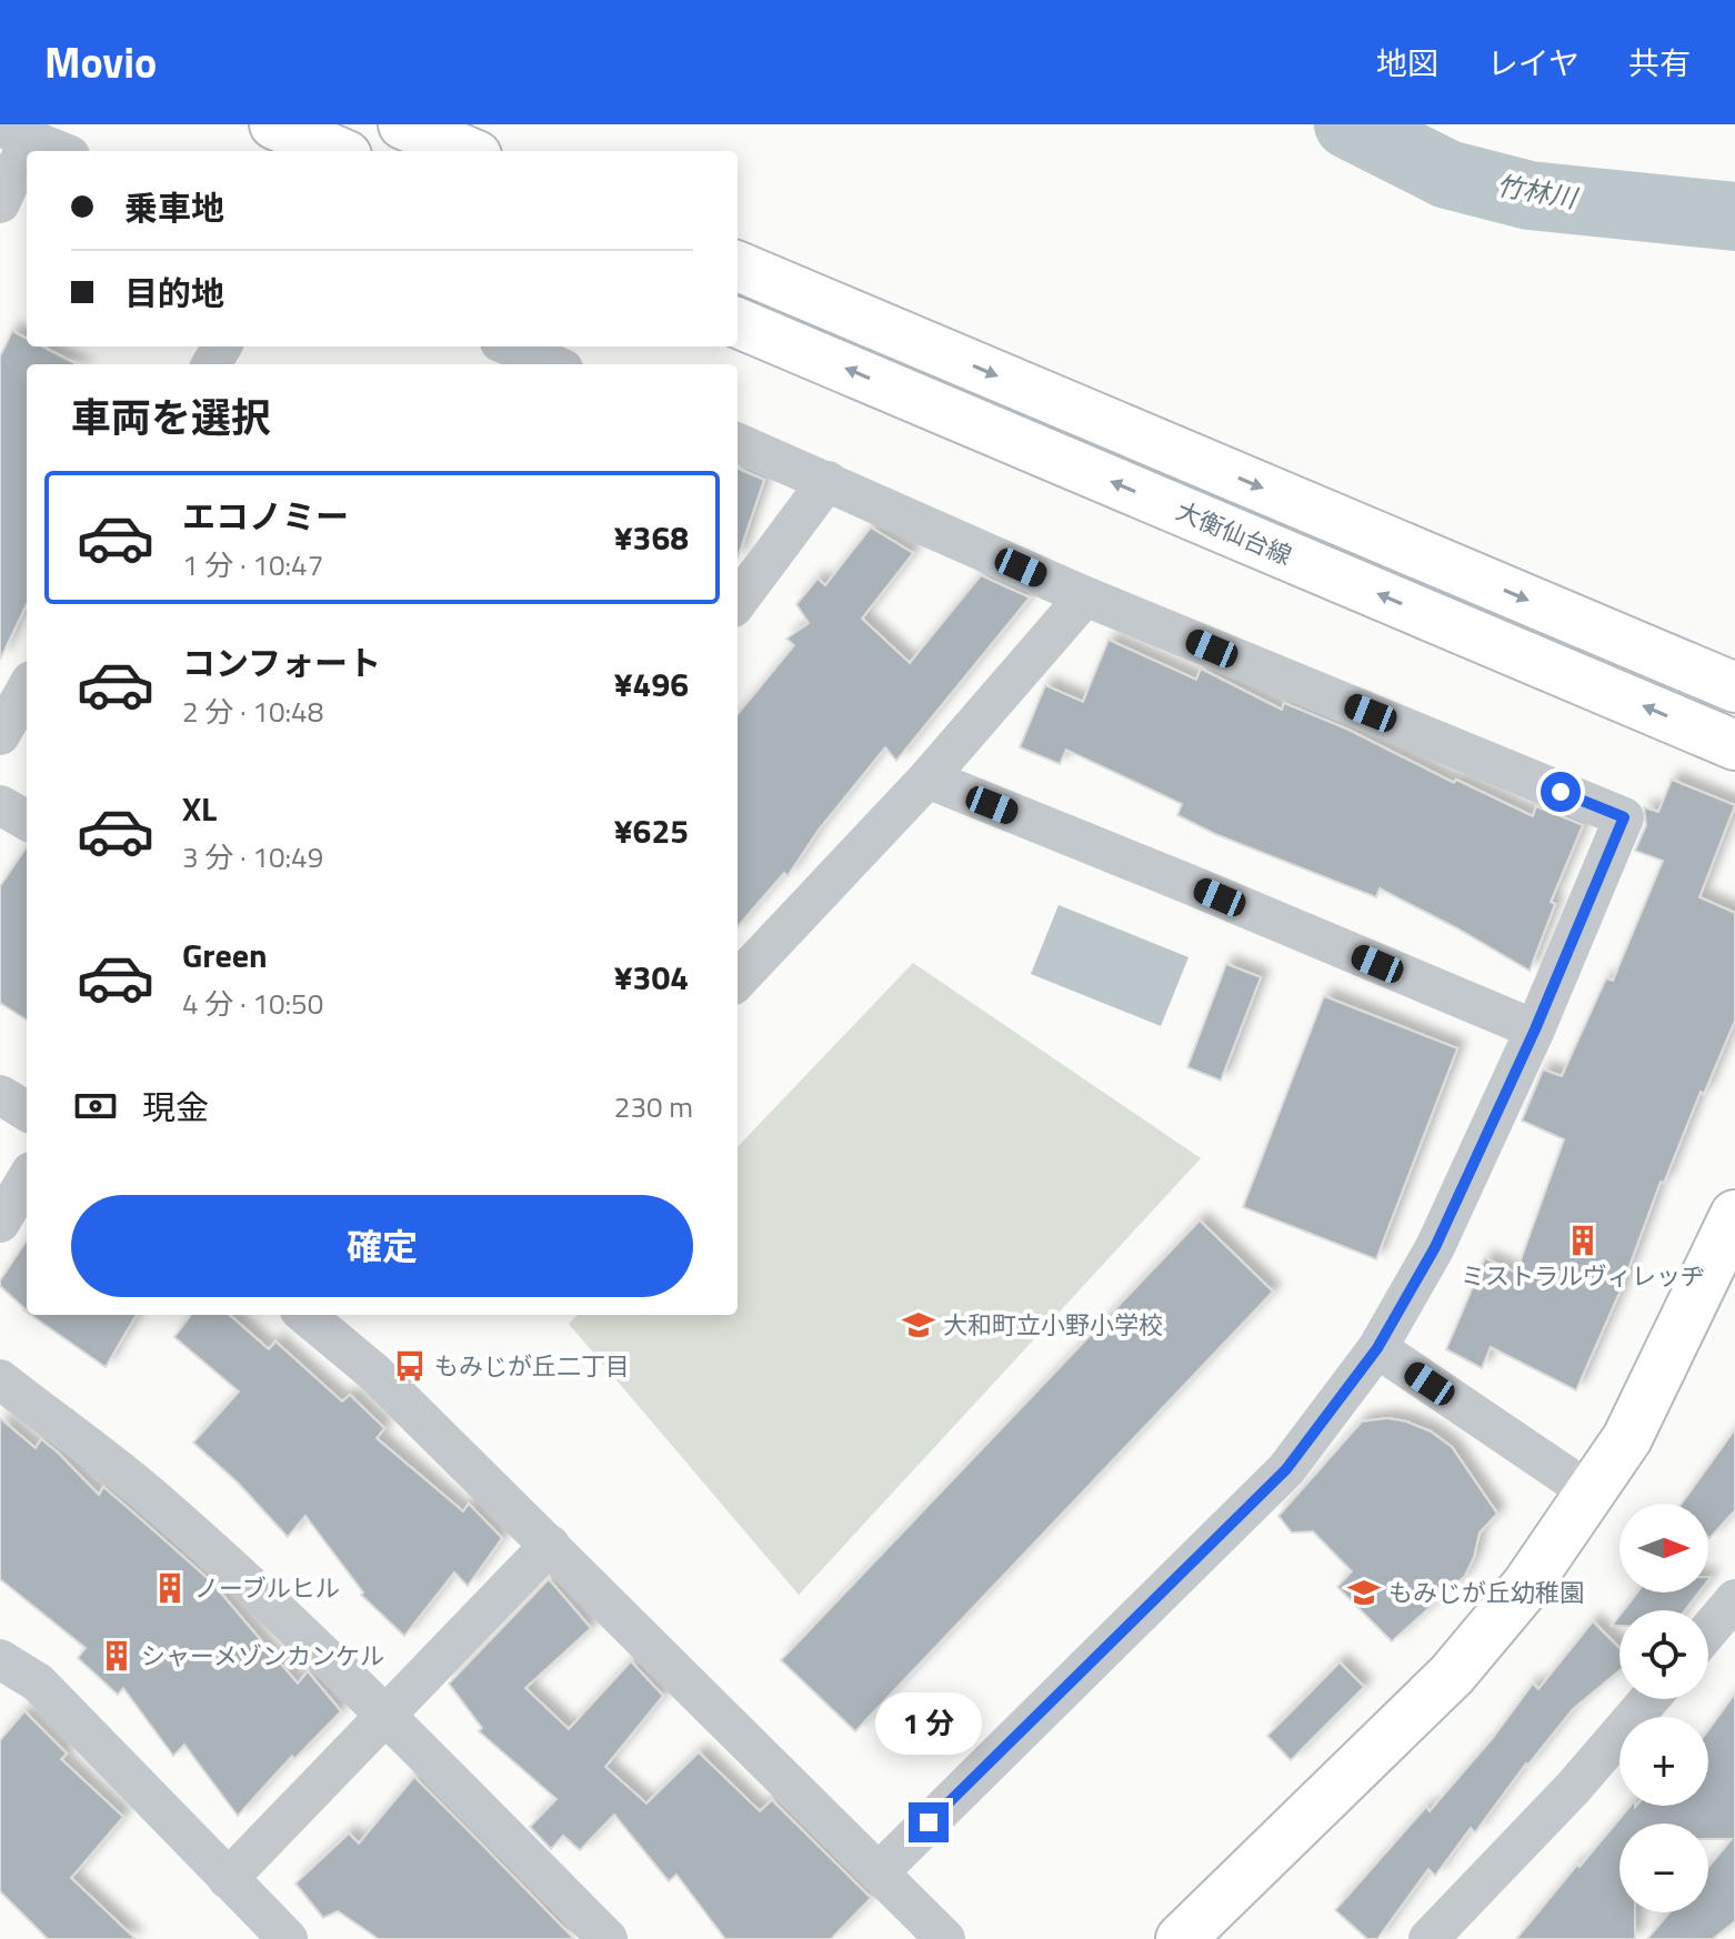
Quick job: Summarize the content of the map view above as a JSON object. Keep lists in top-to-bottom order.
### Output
{
  "streets": {
    "main road": ["大衡仙台線"]
  },
  "water": ["竹林川"],
  "places": {
    "building": ["ミストラルヴィレッヂ", "ノーブルヒル", "シャーメゾンカンケル"],
    "school or university": ["大和町立小野小学校", "もみじが丘幼稚園"],
    "bus stop": ["もみじが丘二丁目"]
  },
  "north": "right",
  "page": {
    "header": "Movio",
    "nav": ["地図", "レイヤ", "共有"],
    "banner": ["乗車地", "目的地"],
    "heading": "車両を選択",
    "list": [
      {
        "name": "エコノミー",
        "note": "1 分 · 10:47",
        "value": "¥368"
      },
      {
        "name": "コンフォート",
        "note": "2 分 · 10:48",
        "value": "¥496"
      },
      {
        "name": "XL",
        "note": "3 分 · 10:49",
        "value": "¥625"
      },
      {
        "name": "Green",
        "note": "4 分 · 10:50",
        "value": "¥304"
      }
    ],
    "pay": ["現金", "230 m"],
    "buttons": "確定",
    "map_buttons": ["+", "−"],
    "bubble": "1 分"
  }
}
